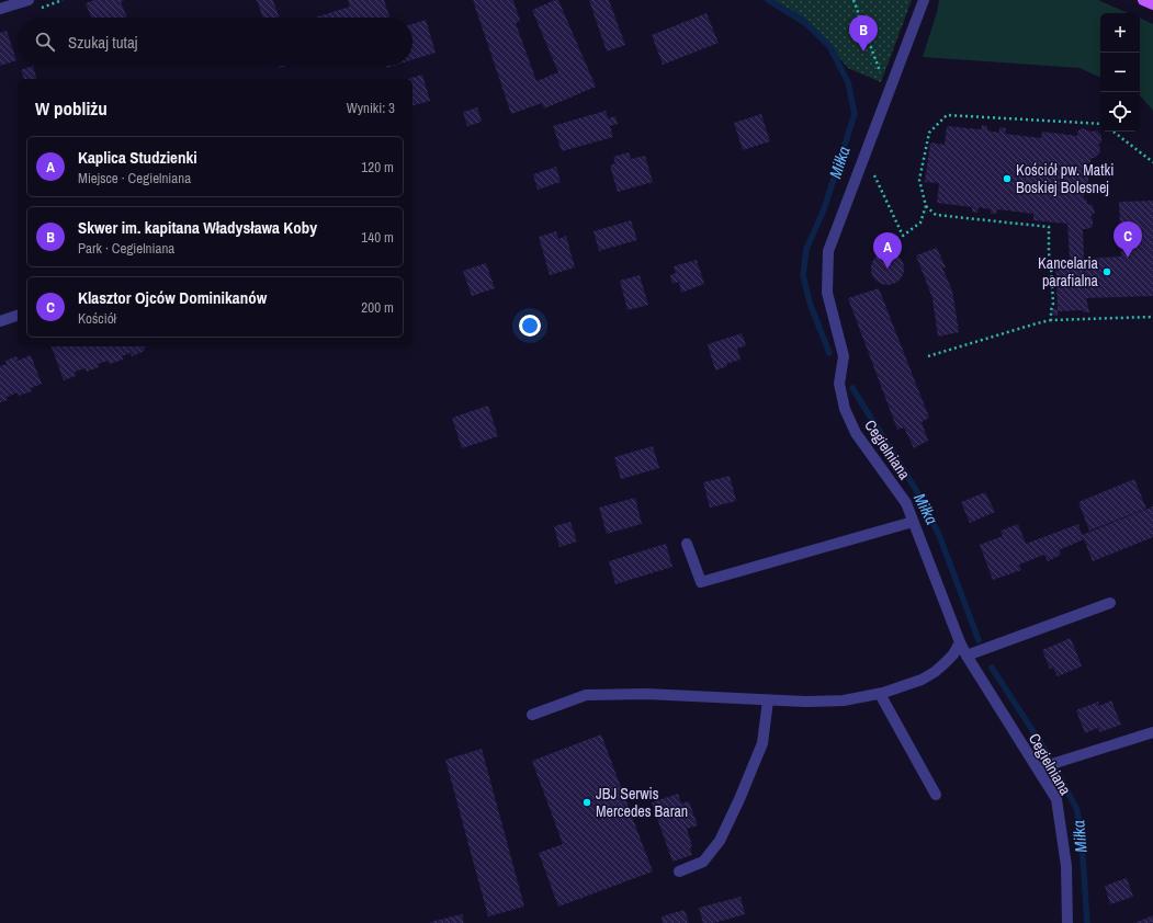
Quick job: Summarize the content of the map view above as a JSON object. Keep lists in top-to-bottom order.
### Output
{
  "streets": {
    "street": ["Cegielniana"]
  },
  "water": ["Miłka"],
  "places": ["Kościół pw. Matki Boskiej Bolesnej", "Kancelaria parafialna", "JBJ Serwis Mercedes Baran"],
  "page": {
    "map_buttons": ["+", "−"],
    "pins": ["B", "C", "A"],
    "search": "Szukaj tutaj",
    "heading": ["W pobliżu", "Wyniki: 3"],
    "list": [
      {
        "mark": "A",
        "name": "Kaplica Studzienki",
        "note": "Miejsce · Cegielniana",
        "value": "120 m"
      },
      {
        "mark": "B",
        "name": "Skwer im. kapitana Władysława Koby",
        "note": "Park · Cegielniana",
        "value": "140 m"
      },
      {
        "mark": "C",
        "name": "Klasztor Ojców Dominikanów",
        "note": "Kościół",
        "value": "200 m"
      }
    ]
  }
}
